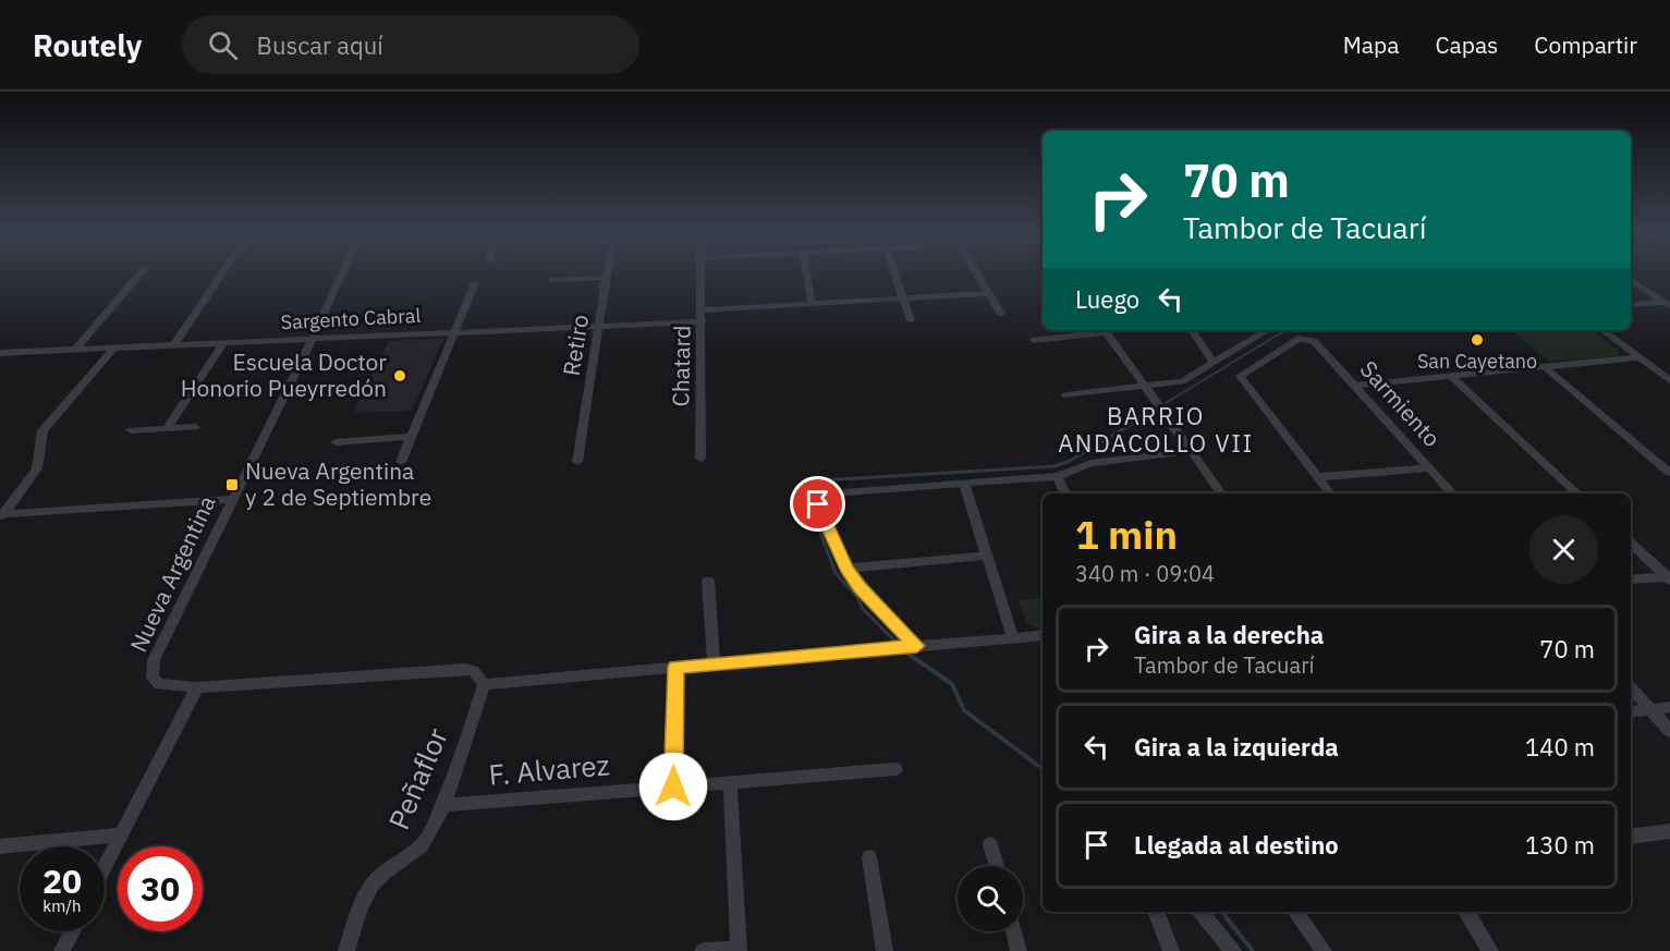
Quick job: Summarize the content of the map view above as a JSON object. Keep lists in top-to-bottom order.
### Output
{
  "streets": {
    "street": [
      "Sargento Cabral",
      "Retiro",
      "Chatard",
      "Sarmiento",
      "Nueva Argentina",
      "F. Alvarez",
      "Peñaflor"
    ]
  },
  "crossings": [
    ["Sargento Cabral", "Retiro"],
    ["Sargento Cabral", "Chatard"],
    ["Sargento Cabral", "Nueva Argentina"],
    ["Nueva Argentina", "Peñaflor"],
    ["F. Alvarez", "Peñaflor"]
  ],
  "districts": ["BARRIO ANDACOLLO VII"],
  "places": {
    "other": ["San Cayetano", "Escuela Doctor Honorio Pueyrredón"],
    "transit": ["Nueva Argentina y 2 de Septiembre"]
  },
  "page": {
    "header": "Routely",
    "search": "Buscar aquí",
    "nav": ["Mapa", "Capas", "Compartir"],
    "turn": ["70 m", "Tambor de Tacuarí"],
    "then": "Luego",
    "heading": ["1 min", "340 m · 09:04"],
    "list": [
      {
        "name": "Gira a la derecha",
        "note": "Tambor de Tacuarí",
        "value": "70 m"
      },
      {
        "name": "Gira a la izquierda",
        "value": "140 m"
      },
      {
        "name": "Llegada al destino",
        "value": "130 m"
      }
    ],
    "speed": "20 km/h",
    "limit": "30"
  }
}
